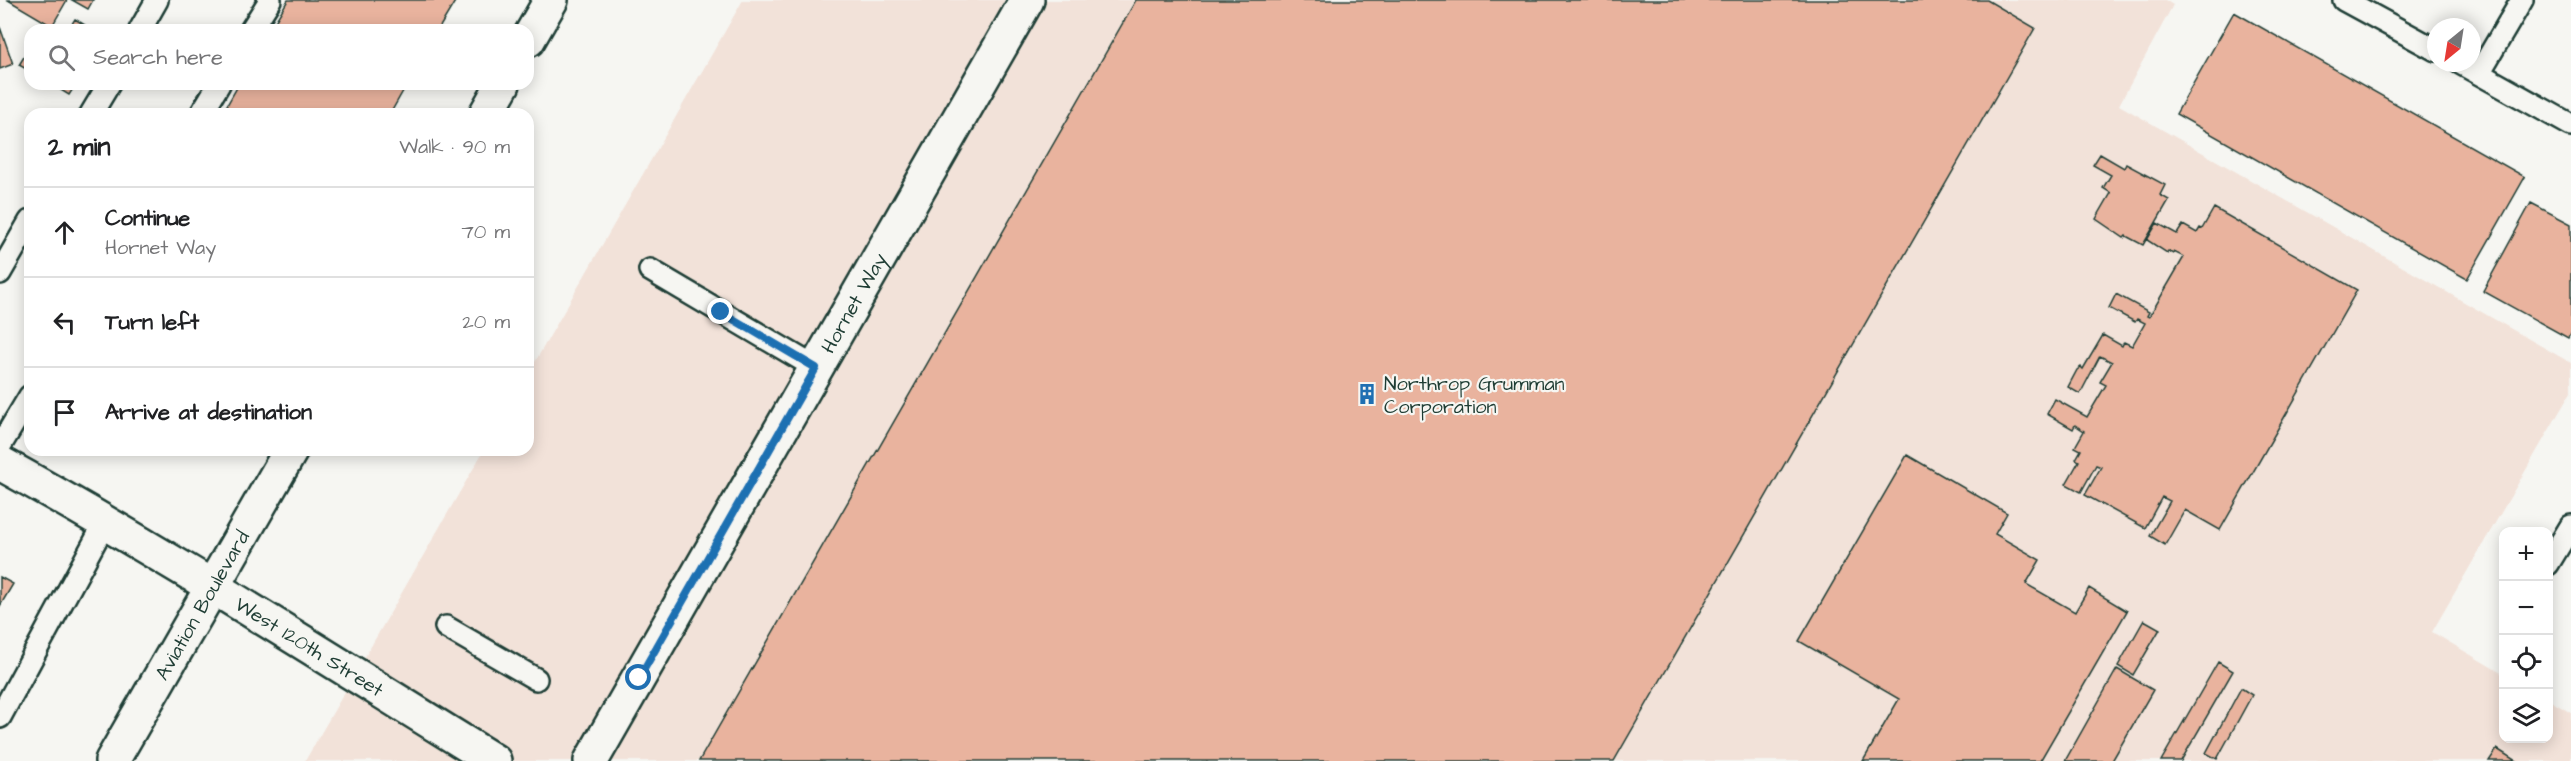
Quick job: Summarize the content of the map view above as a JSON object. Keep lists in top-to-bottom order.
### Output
{
  "streets": {
    "street": ["Hornet Way", "Aviation Boulevard", "West 120th Street"]
  },
  "crossings": [
    ["Aviation Boulevard", "West 120th Street"]
  ],
  "places": {
    "building": ["Northrop Grumman Corporation"]
  },
  "north": "bottom left",
  "page": {
    "search": "Search here",
    "heading": ["2 min", "Walk · 90 m"],
    "list": [
      ["Continue", "Hornet Way", "70 m"],
      ["Turn left", "20 m"],
      "Arrive at destination"
    ],
    "map_buttons": ["+", "−"]
  }
}
